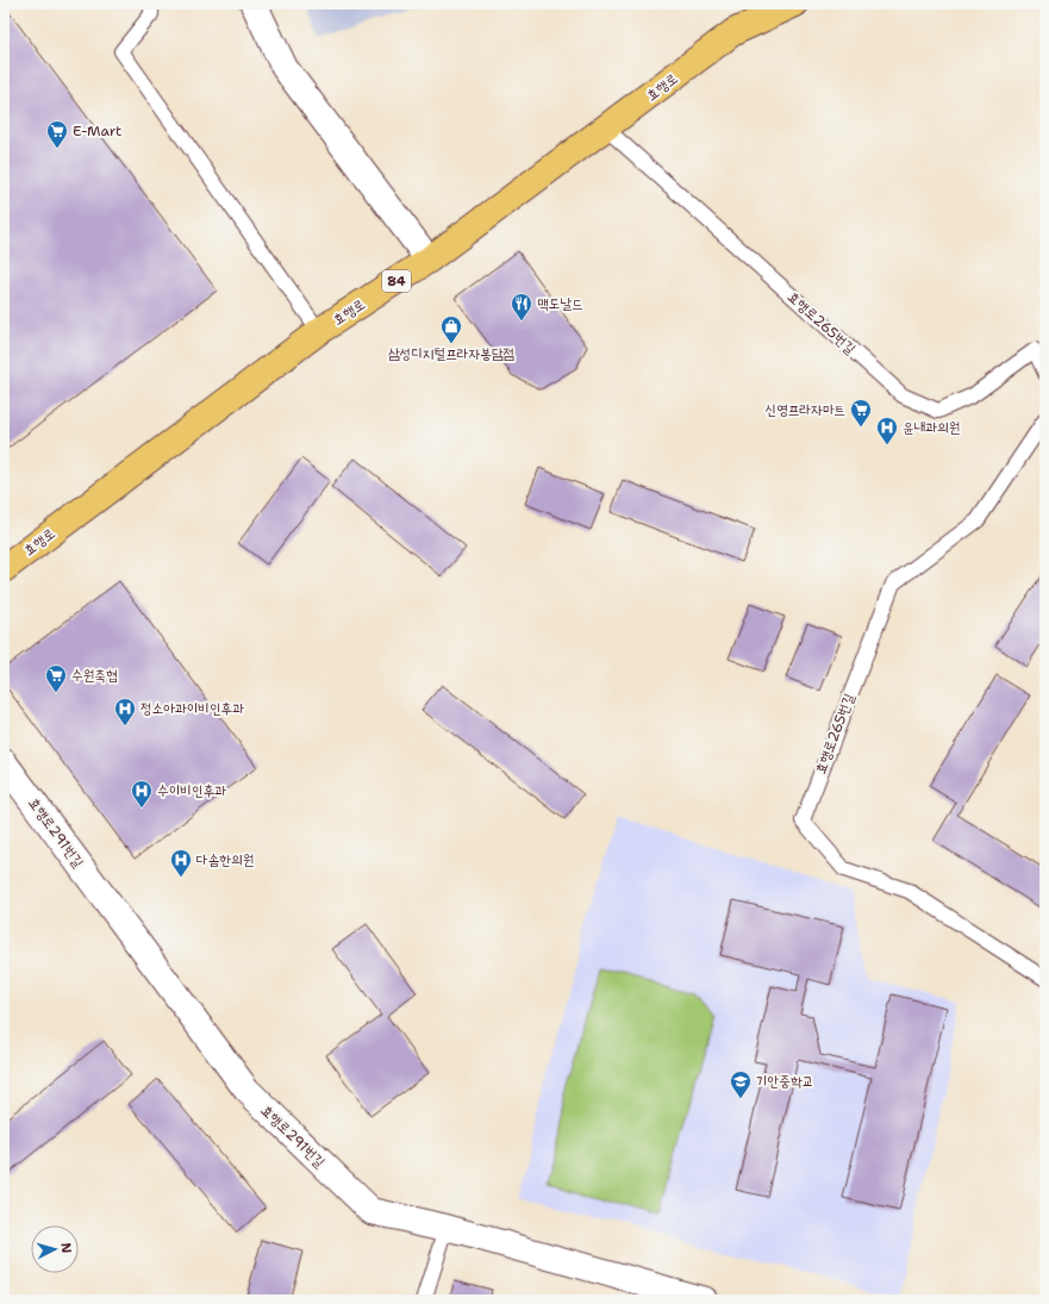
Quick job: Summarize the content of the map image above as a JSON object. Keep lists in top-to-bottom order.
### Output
{
  "streets": {
    "main road": ["효행로", "84"],
    "street": ["효행로291번길"],
    "lane": ["효행로265번길"]
  },
  "crossings": [
    ["효행로", "효행로265번길"]
  ],
  "places": {
    "supermarket": ["E-Mart", "신영프라자마트", "수원축협"],
    "restaurant": ["맥도날드"],
    "shop": ["삼성디지털프라자봉담점"],
    "hospital": [
      "윤내과의원",
      "정소아과이비인후과",
      "수이비인후과",
      "다솜한의원"
    ],
    "school or university": ["기안중학교"]
  },
  "north": "right"
}
